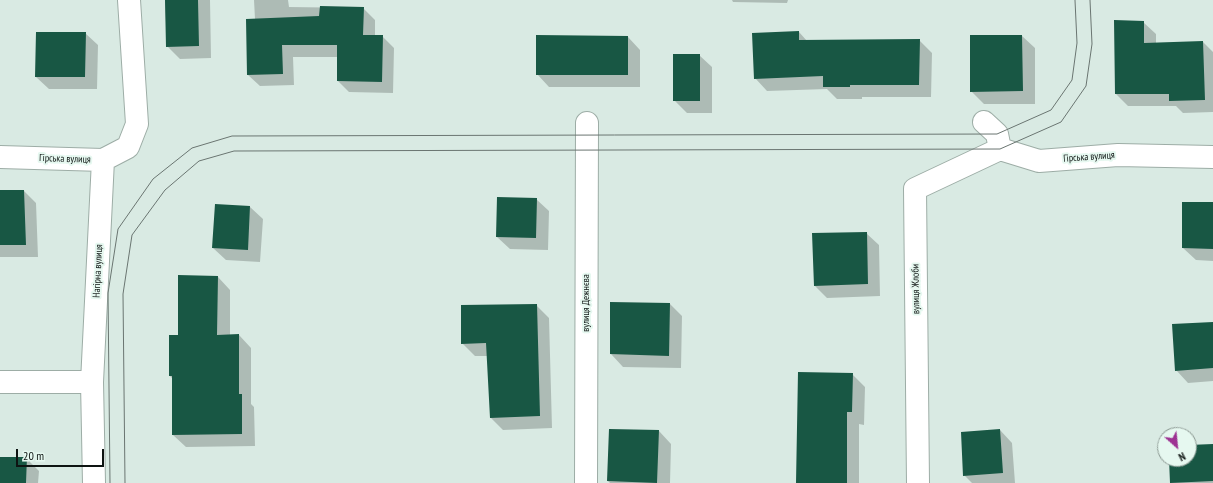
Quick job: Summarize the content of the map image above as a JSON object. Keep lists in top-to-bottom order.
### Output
{
  "streets": {
    "street": [
      "Гірська вулиця",
      "Нагірна вулиця",
      "вулиця Жлоби",
      "вулиця Дежнєва"
    ]
  },
  "crossings": [
    ["Гірська вулиця", "Нагірна вулиця"],
    ["Гірська вулиця", "вулиця Жлоби"]
  ],
  "scale_bar": "20 m",
  "north": "bottom right"
}
